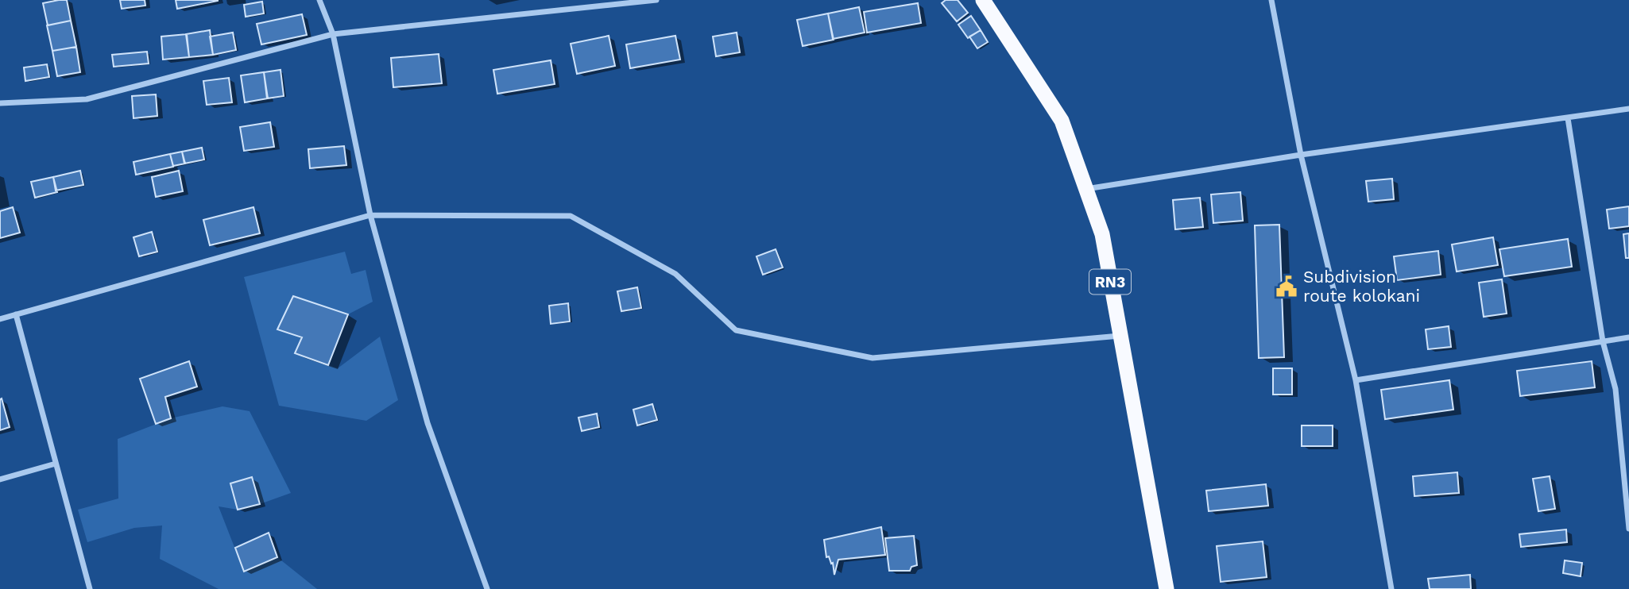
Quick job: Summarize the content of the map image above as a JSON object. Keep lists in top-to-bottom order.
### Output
{
  "streets": {
    "highway": ["RN3"]
  },
  "places": {
    "public building": ["Subdivision route kolokani"]
  }
}
